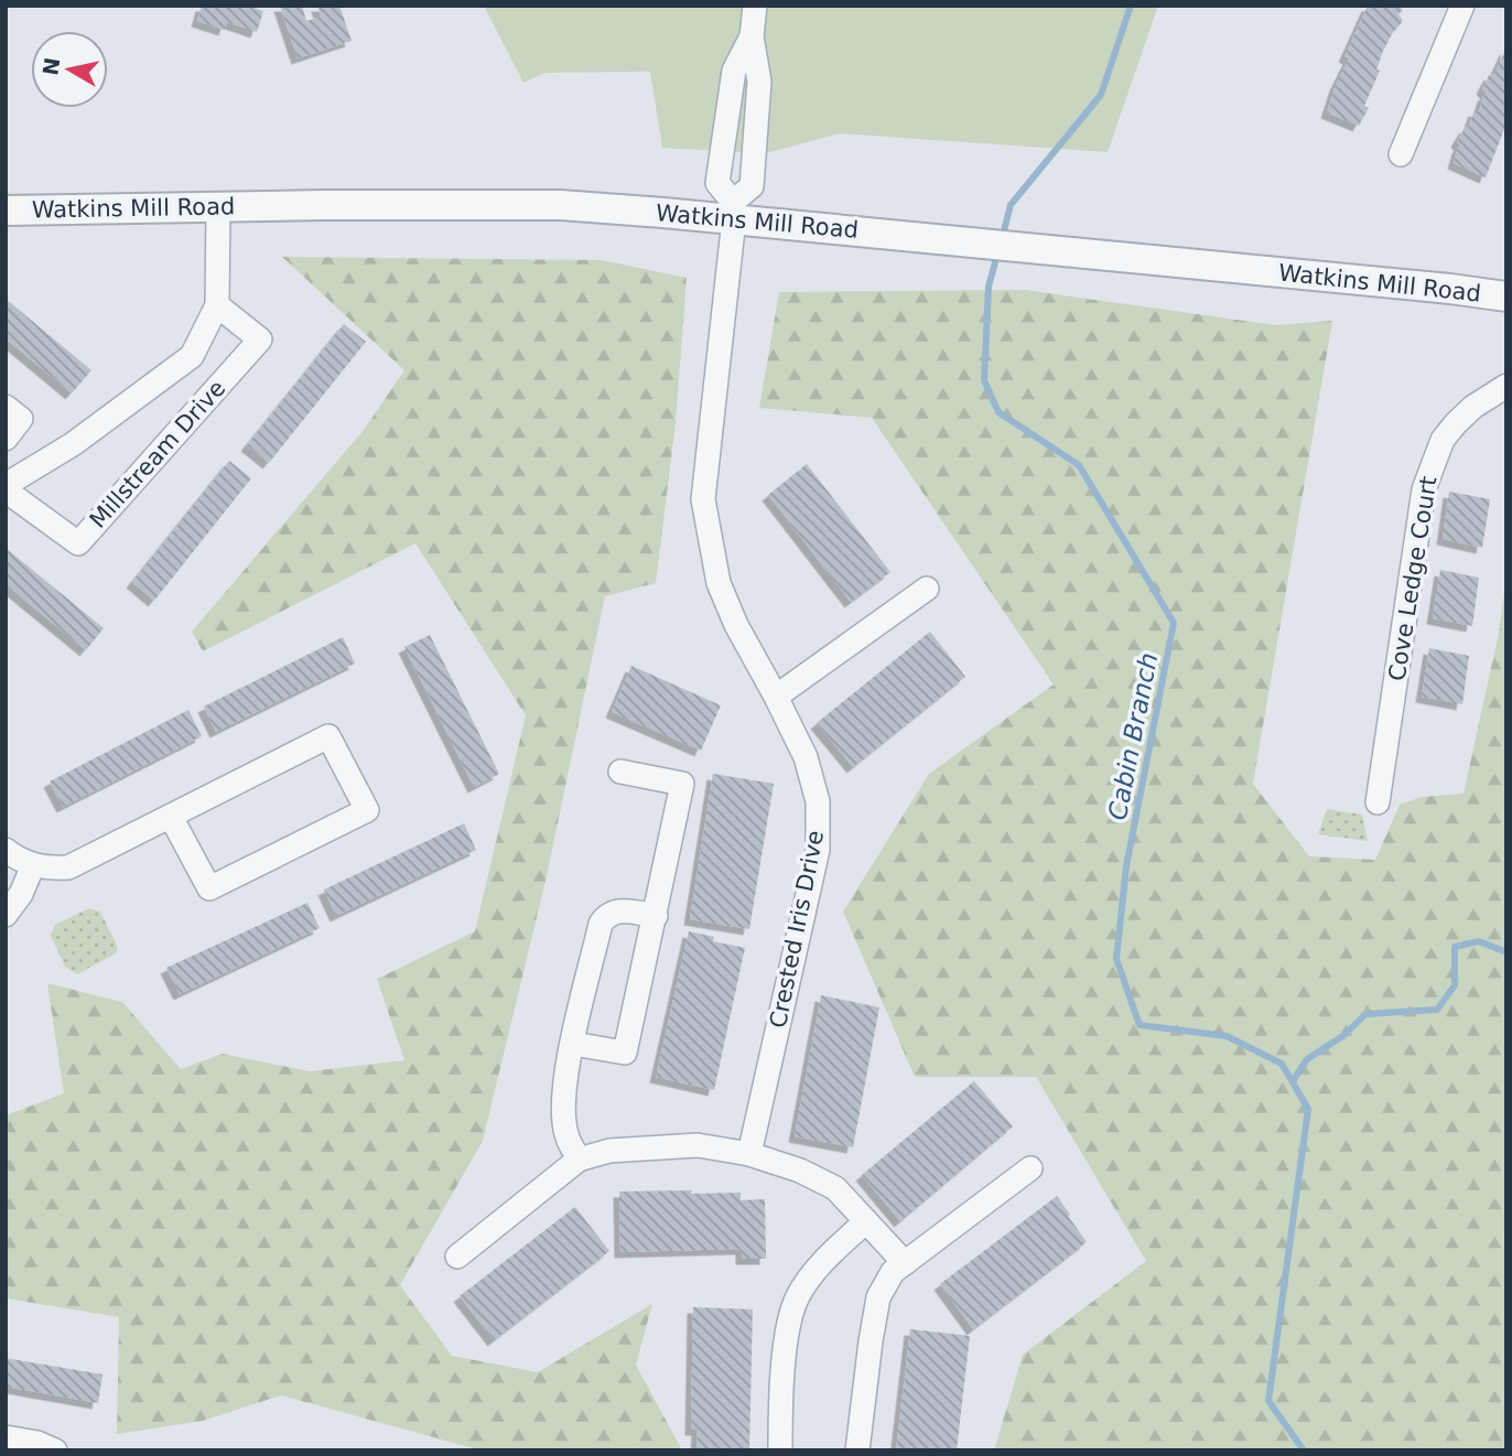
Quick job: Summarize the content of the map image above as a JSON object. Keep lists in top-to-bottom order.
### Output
{
  "streets": {
    "street": [
      "Watkins Mill Road",
      "Millstream Drive",
      "Cove Ledge Court",
      "Crested Iris Drive"
    ]
  },
  "crossings": [
    ["Watkins Mill Road", "Millstream Drive"],
    ["Watkins Mill Road", "Crested Iris Drive"]
  ],
  "water": ["Cabin Branch"],
  "north": "left"
}
